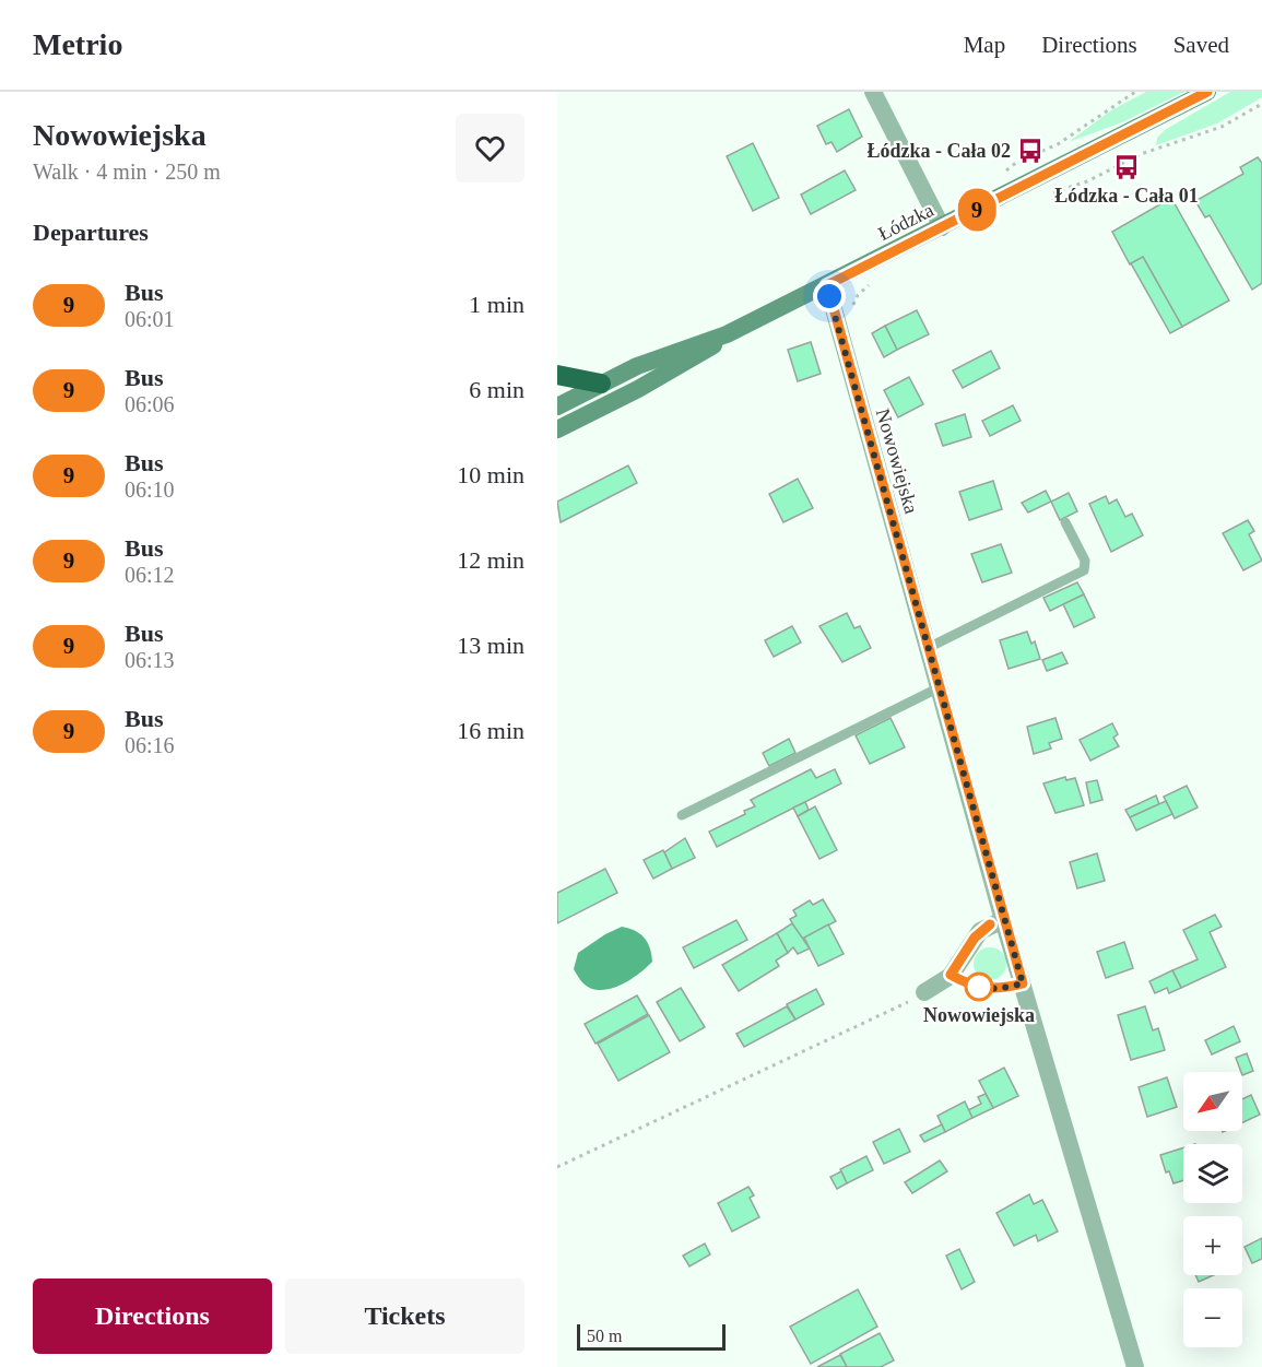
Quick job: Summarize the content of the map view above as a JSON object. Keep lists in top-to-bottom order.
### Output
{
  "streets": {
    "main road": ["Łódzka"],
    "street": ["Nowowiejska"]
  },
  "crossings": [
    ["Łódzka", "Nowowiejska"]
  ],
  "places": {
    "bus stop": ["Łódzka - Cała 02", "Łódzka - Cała 01"],
    "other": ["Nowowiejska"]
  },
  "lines": ["bus line 9"],
  "scale_bar": "50 m",
  "north": "bottom left",
  "page": {
    "header": "Metrio",
    "nav": ["Map", "Directions", "Saved"],
    "heading": [
      ["Nowowiejska", "Walk · 4 min · 250 m"],
      "Departures"
    ],
    "on_map": "9",
    "list": [
      {
        "mark": "9",
        "name": "Bus",
        "note": "06:01",
        "value": "1 min"
      },
      {
        "mark": "9",
        "name": "Bus",
        "note": "06:06",
        "value": "6 min"
      },
      {
        "mark": "9",
        "name": "Bus",
        "note": "06:10",
        "value": "10 min"
      },
      {
        "mark": "9",
        "name": "Bus",
        "note": "06:12",
        "value": "12 min"
      },
      {
        "mark": "9",
        "name": "Bus",
        "note": "06:13",
        "value": "13 min"
      },
      {
        "mark": "9",
        "name": "Bus",
        "note": "06:16",
        "value": "16 min"
      }
    ],
    "map_buttons": ["+", "−"],
    "buttons": ["Directions", "Tickets"],
    "scale": "50 m"
  }
}
